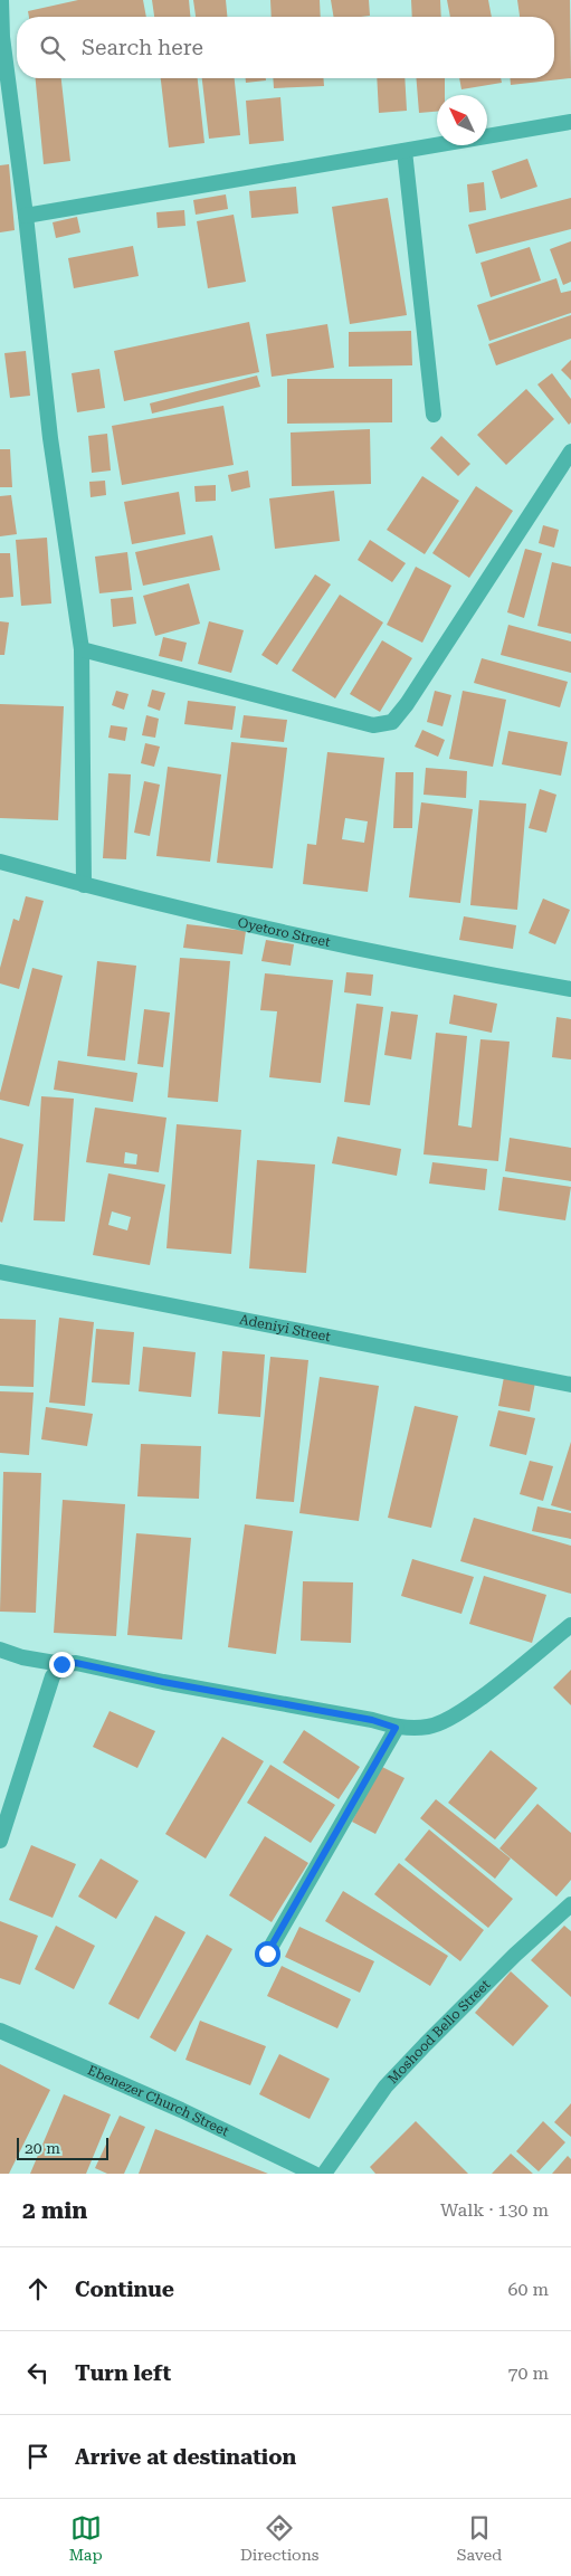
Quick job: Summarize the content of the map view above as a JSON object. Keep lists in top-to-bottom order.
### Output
{
  "streets": {
    "street": [
      "Oyetoro Street",
      "Adeniyi Street",
      "Moshood Bello Street",
      "Ebenezer Church Street"
    ]
  },
  "scale_bar": "20 m",
  "north": "top left",
  "page": {
    "search": "Search here",
    "scale": "20 m",
    "heading": ["2 min", "Walk · 130 m"],
    "list": [
      ["Continue", "60 m"],
      ["Turn left", "70 m"],
      "Arrive at destination"
    ],
    "nav": ["Map", "Directions", "Saved"]
  }
}
